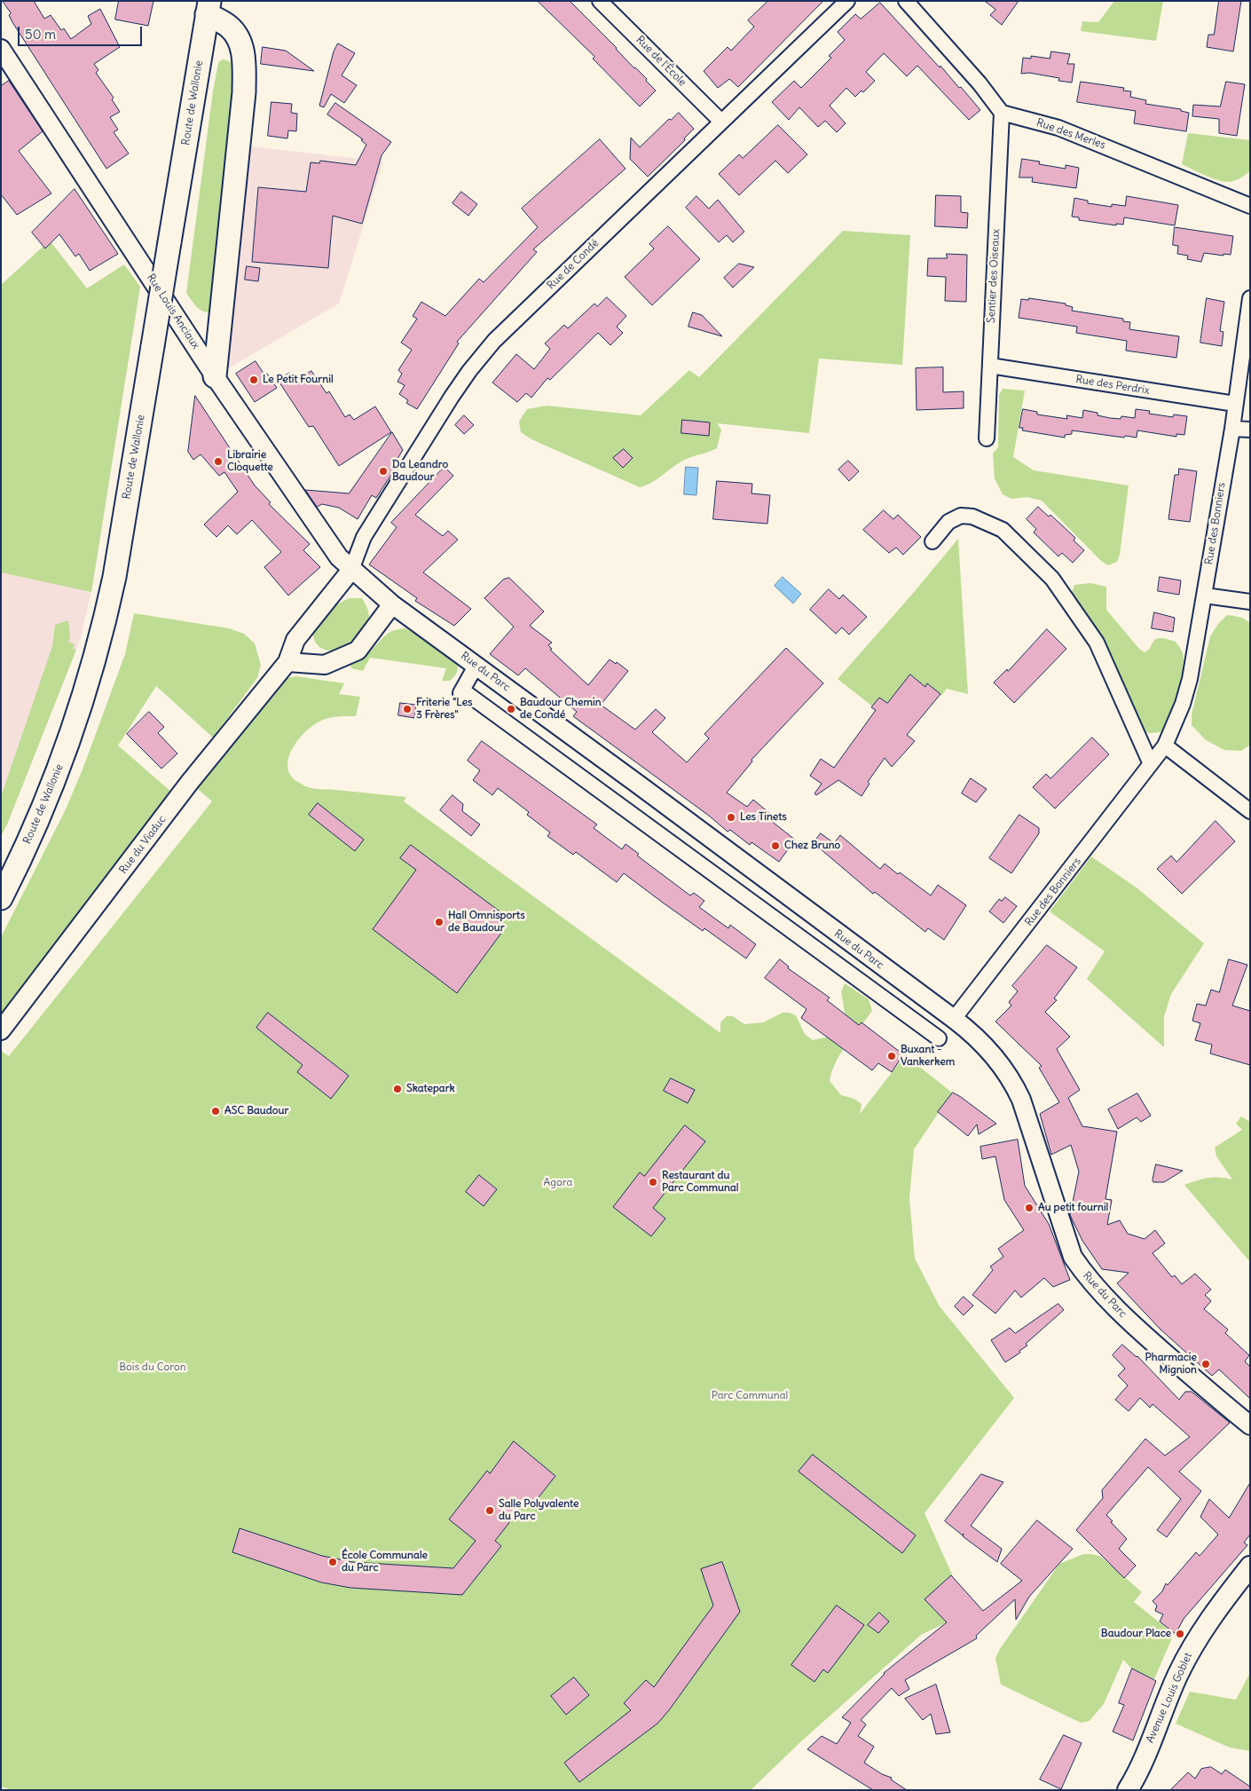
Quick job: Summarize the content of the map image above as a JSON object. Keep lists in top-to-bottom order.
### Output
{
  "streets": {
    "main road": ["Route de Wallonie", "Avenue Louis Goblet"],
    "street": [
      "Rue de l'École",
      "Rue des Merles",
      "Rue de Condé",
      "Sentier des Oiseaux",
      "Rue Louis Anciaux",
      "Rue des Perdrix",
      "Rue des Bonniers",
      "Rue du Parc",
      "Rue du Viaduc"
    ]
  },
  "crossings": [
    ["Rue de l'École", "Rue de Condé"],
    ["Rue des Merles", "Sentier des Oiseaux"],
    ["Rue de Condé", "Rue Louis Anciaux"],
    ["Rue de Condé", "Rue du Parc"],
    ["Rue de Condé", "Rue du Viaduc"],
    ["Sentier des Oiseaux", "Rue des Perdrix"],
    ["Rue Louis Anciaux", "Rue du Parc"],
    ["Rue Louis Anciaux", "Rue du Viaduc"],
    ["Rue des Perdrix", "Rue des Bonniers"],
    ["Rue des Bonniers", "Rue du Parc"],
    ["Rue du Parc", "Rue du Viaduc"]
  ],
  "parks": ["Agora", "Bois du Coron", "Parc Communal"],
  "places": [
    "Le Petit Fournil",
    "Librairie Cloquette",
    "Da Leandro Baudour",
    "Friterie \"Les 3 Frères\"",
    "Baudour Chemin de Condé",
    "Les Tinets",
    "Chez Bruno",
    "Hall Omnisports de Baudour",
    "Buxant - Vankerkem",
    "Skatepark",
    "ASC Baudour",
    "Restaurant du Parc Communal",
    "Au petit fournil",
    "Pharmacie Mignion",
    "Salle Polyvalente du Parc",
    "École Communale du Parc",
    "Baudour Place"
  ],
  "scale_bar": "50 m"
}
